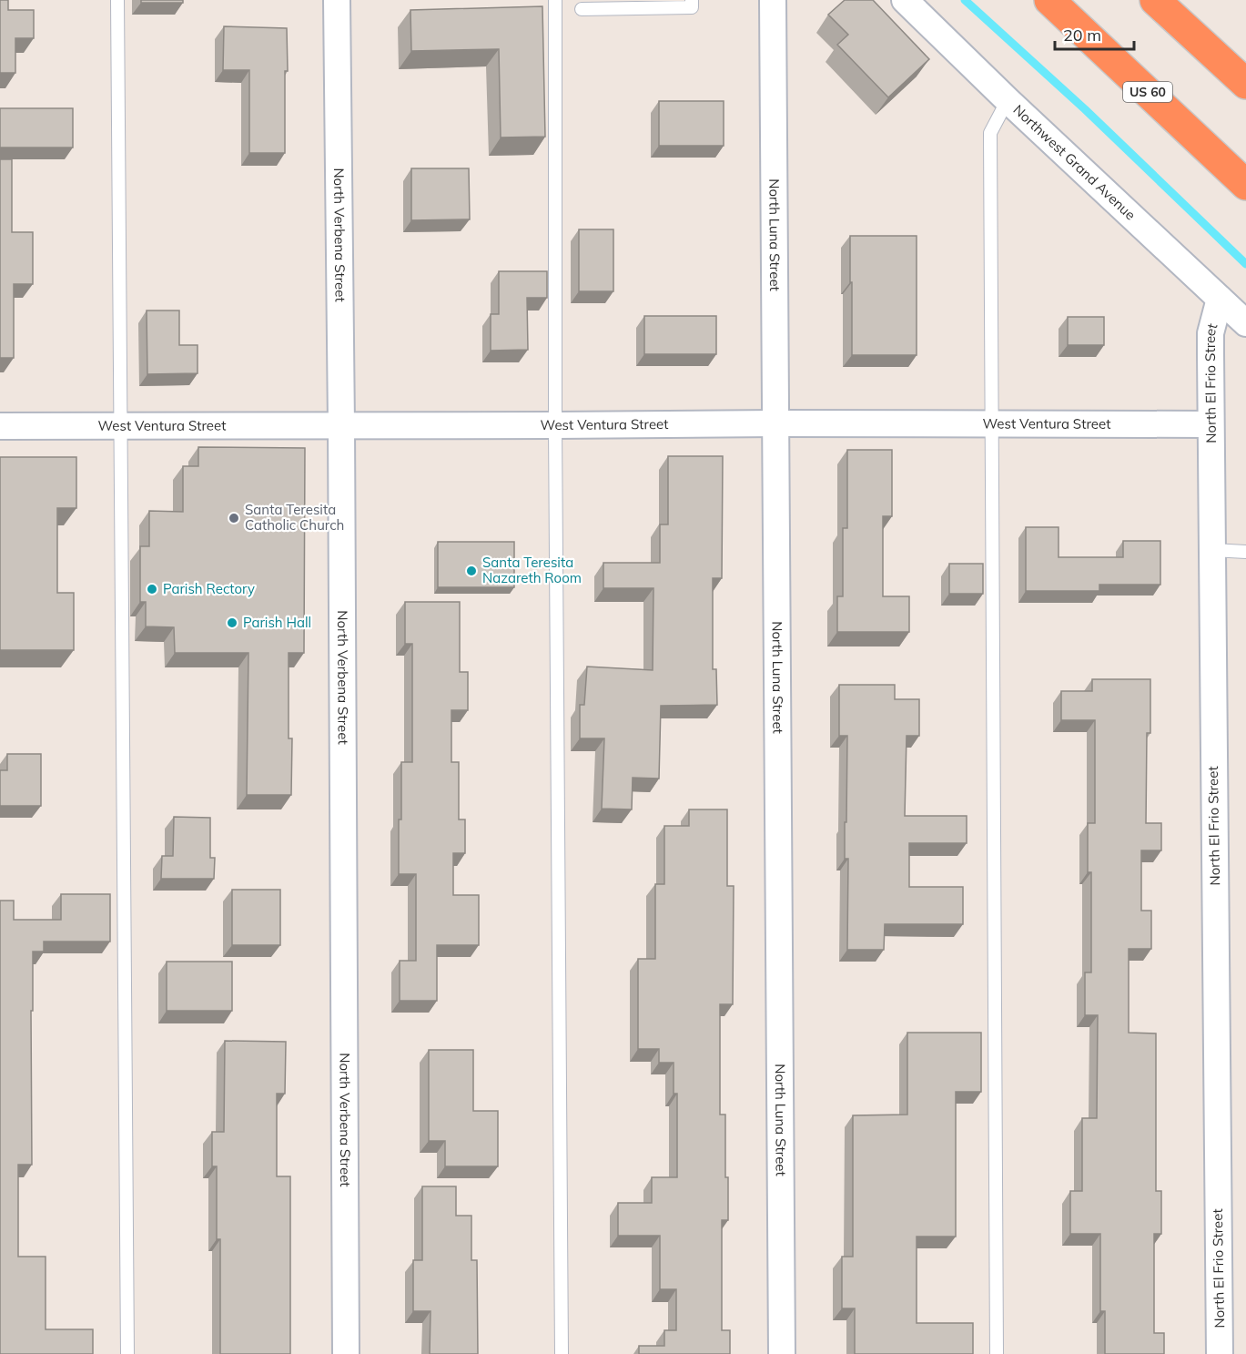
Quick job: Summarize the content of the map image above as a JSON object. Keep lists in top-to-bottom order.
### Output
{
  "streets": {
    "highway": ["US 60"],
    "street": [
      "Northwest Grand Avenue",
      "North Verbena Street",
      "North Luna Street",
      "North El Frio Street",
      "West Ventura Street"
    ]
  },
  "crossings": [
    ["Northwest Grand Avenue", "North El Frio Street"],
    ["North Verbena Street", "West Ventura Street"],
    ["North Luna Street", "West Ventura Street"],
    ["North El Frio Street", "West Ventura Street"]
  ],
  "places": [
    "Santa Teresita Catholic Church",
    "Santa Teresita Nazareth Room",
    "Parish Rectory",
    "Parish Hall"
  ],
  "scale_bar": "20 m"
}
